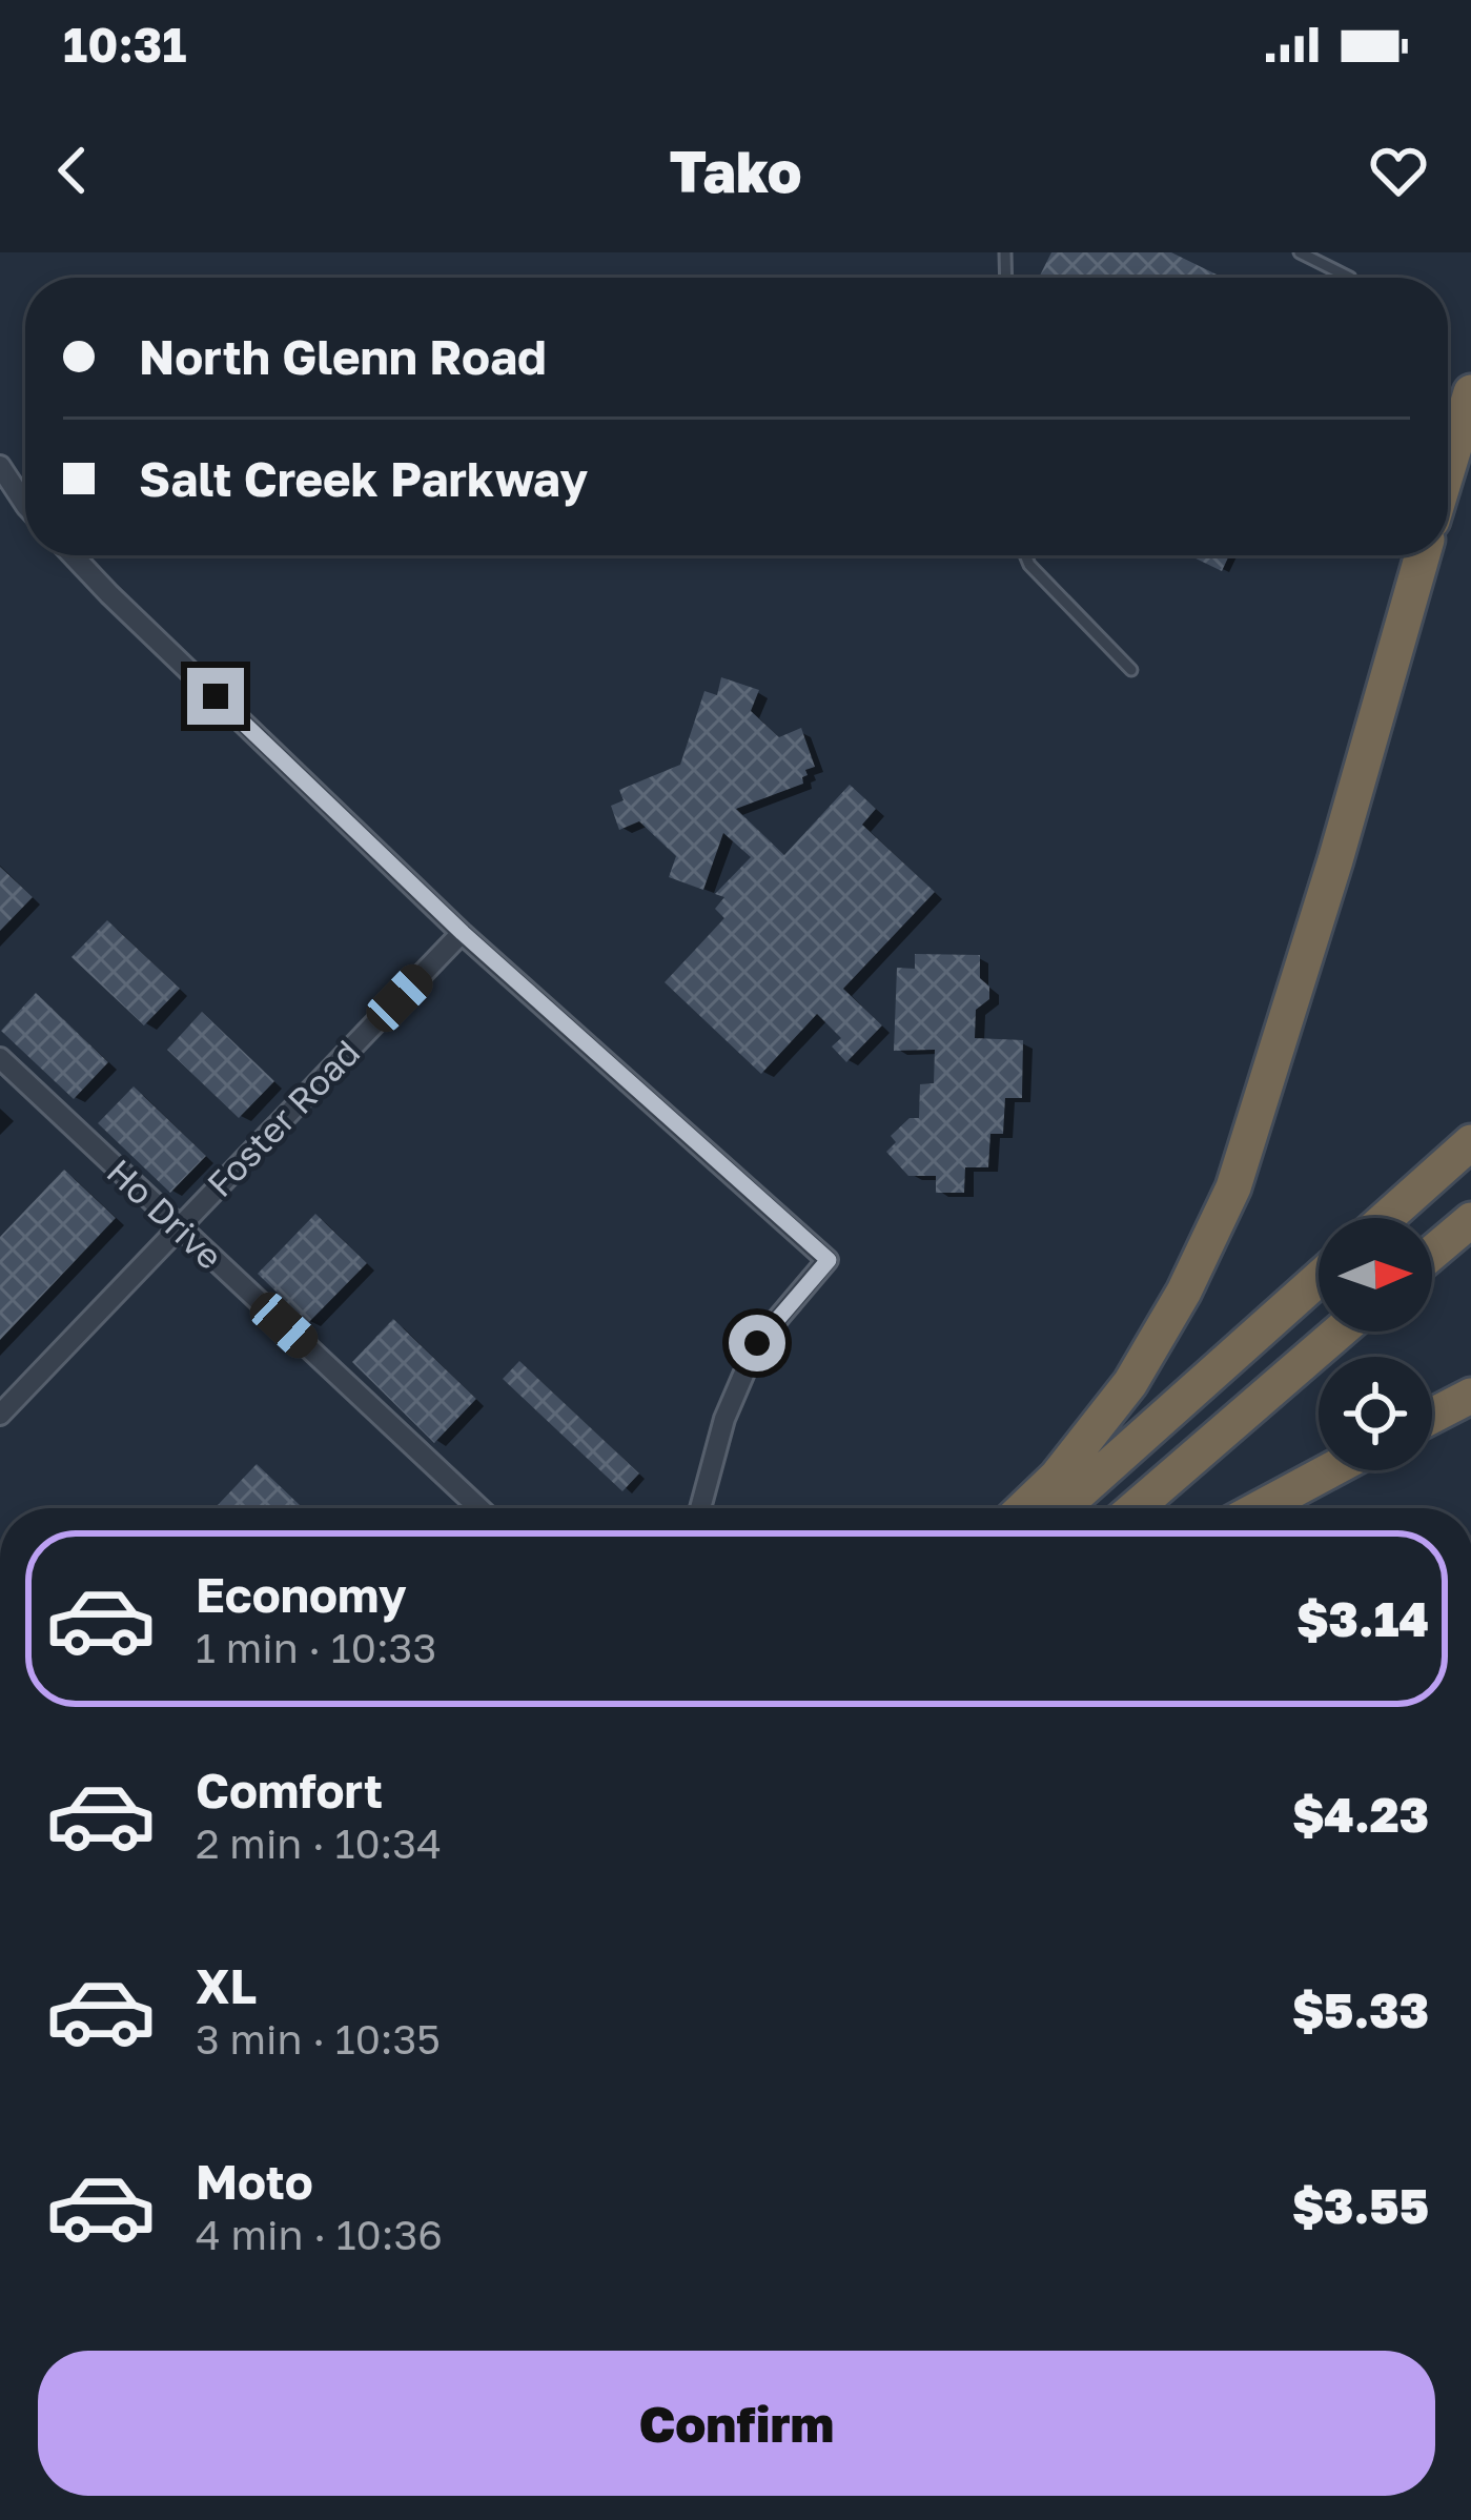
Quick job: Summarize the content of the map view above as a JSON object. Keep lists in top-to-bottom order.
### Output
{
  "streets": {
    "street": ["Foster Road", "Ho Drive"]
  },
  "crossings": [
    ["Foster Road", "Ho Drive"]
  ],
  "north": "right",
  "page": {
    "status": "10:31",
    "header": "Tako",
    "banner": ["North Glenn Road", "Salt Creek Parkway"],
    "list": [
      {
        "name": "Economy",
        "note": "1 min · 10:33",
        "value": "$3.14"
      },
      {
        "name": "Comfort",
        "note": "2 min · 10:34",
        "value": "$4.23"
      },
      {
        "name": "XL",
        "note": "3 min · 10:35",
        "value": "$5.33"
      },
      {
        "name": "Moto",
        "note": "4 min · 10:36",
        "value": "$3.55"
      }
    ],
    "buttons": "Confirm"
  }
}
